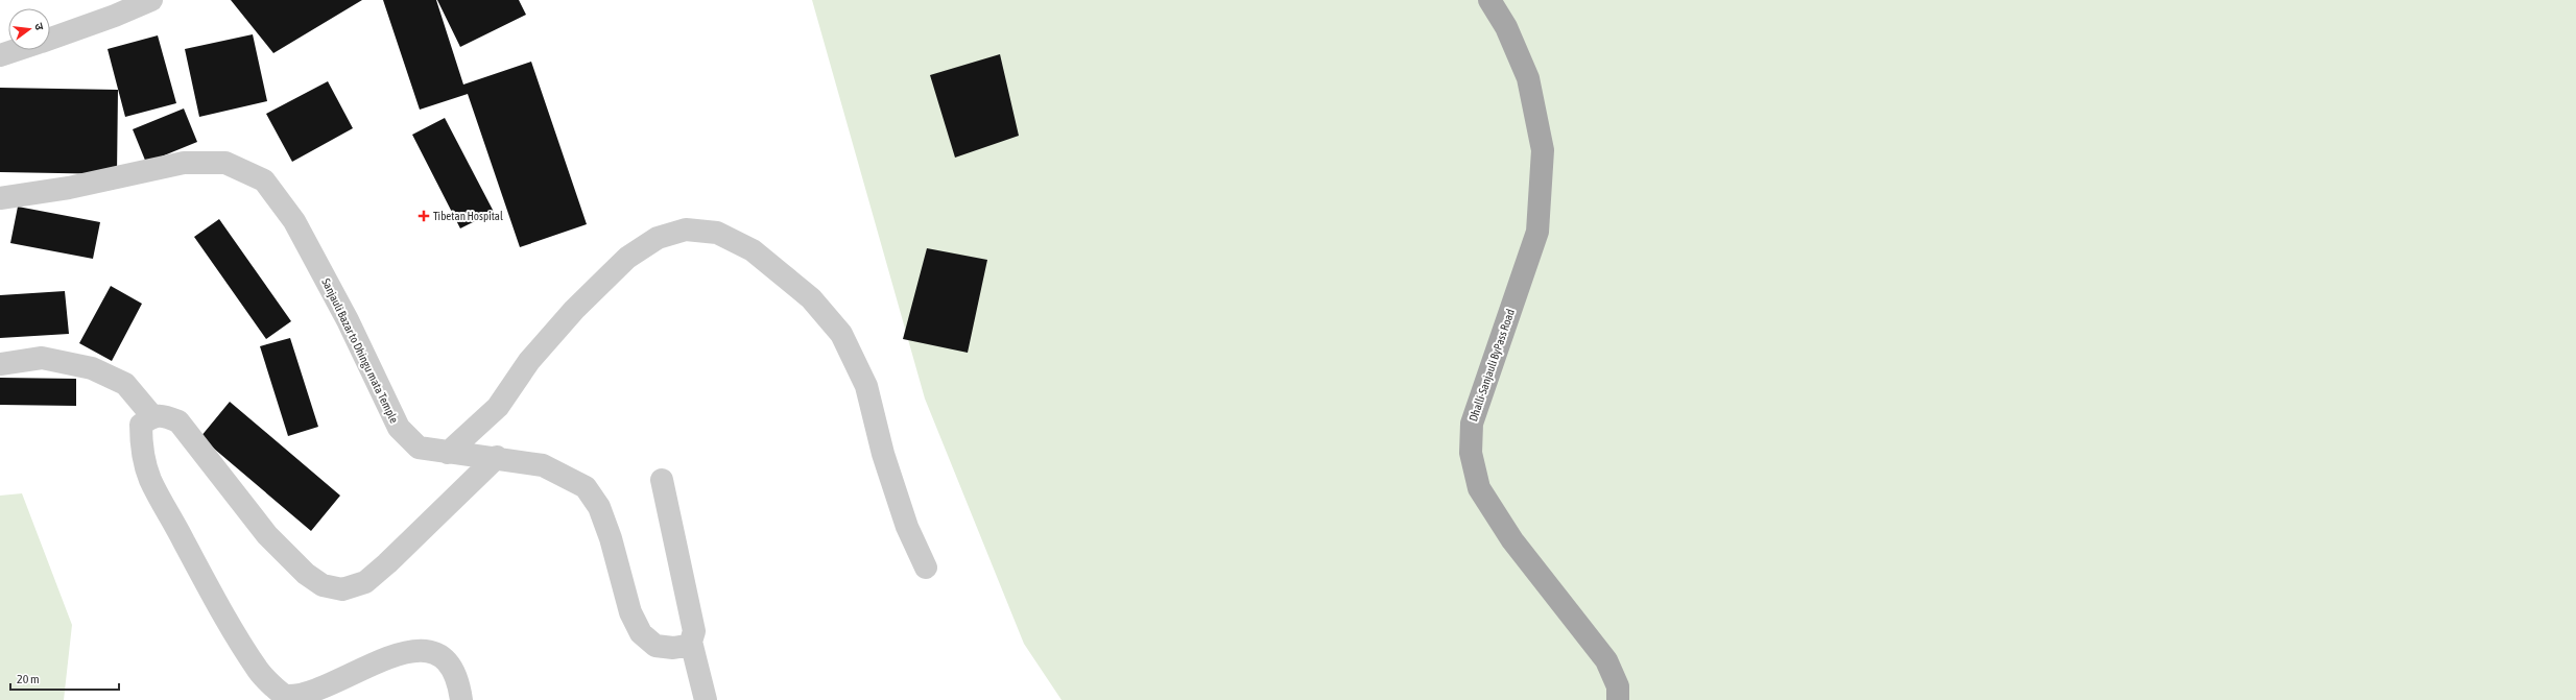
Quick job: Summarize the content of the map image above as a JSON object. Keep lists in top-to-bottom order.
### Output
{
  "streets": {
    "main road": ["Dhalli-Sanjauli ByPass Road"],
    "street": ["Sanjauli Bazar to Dhingu mata Temple"]
  },
  "places": {
    "health": ["Tibetan Hospital"]
  },
  "scale_bar": "20 m",
  "north": "right"
}
